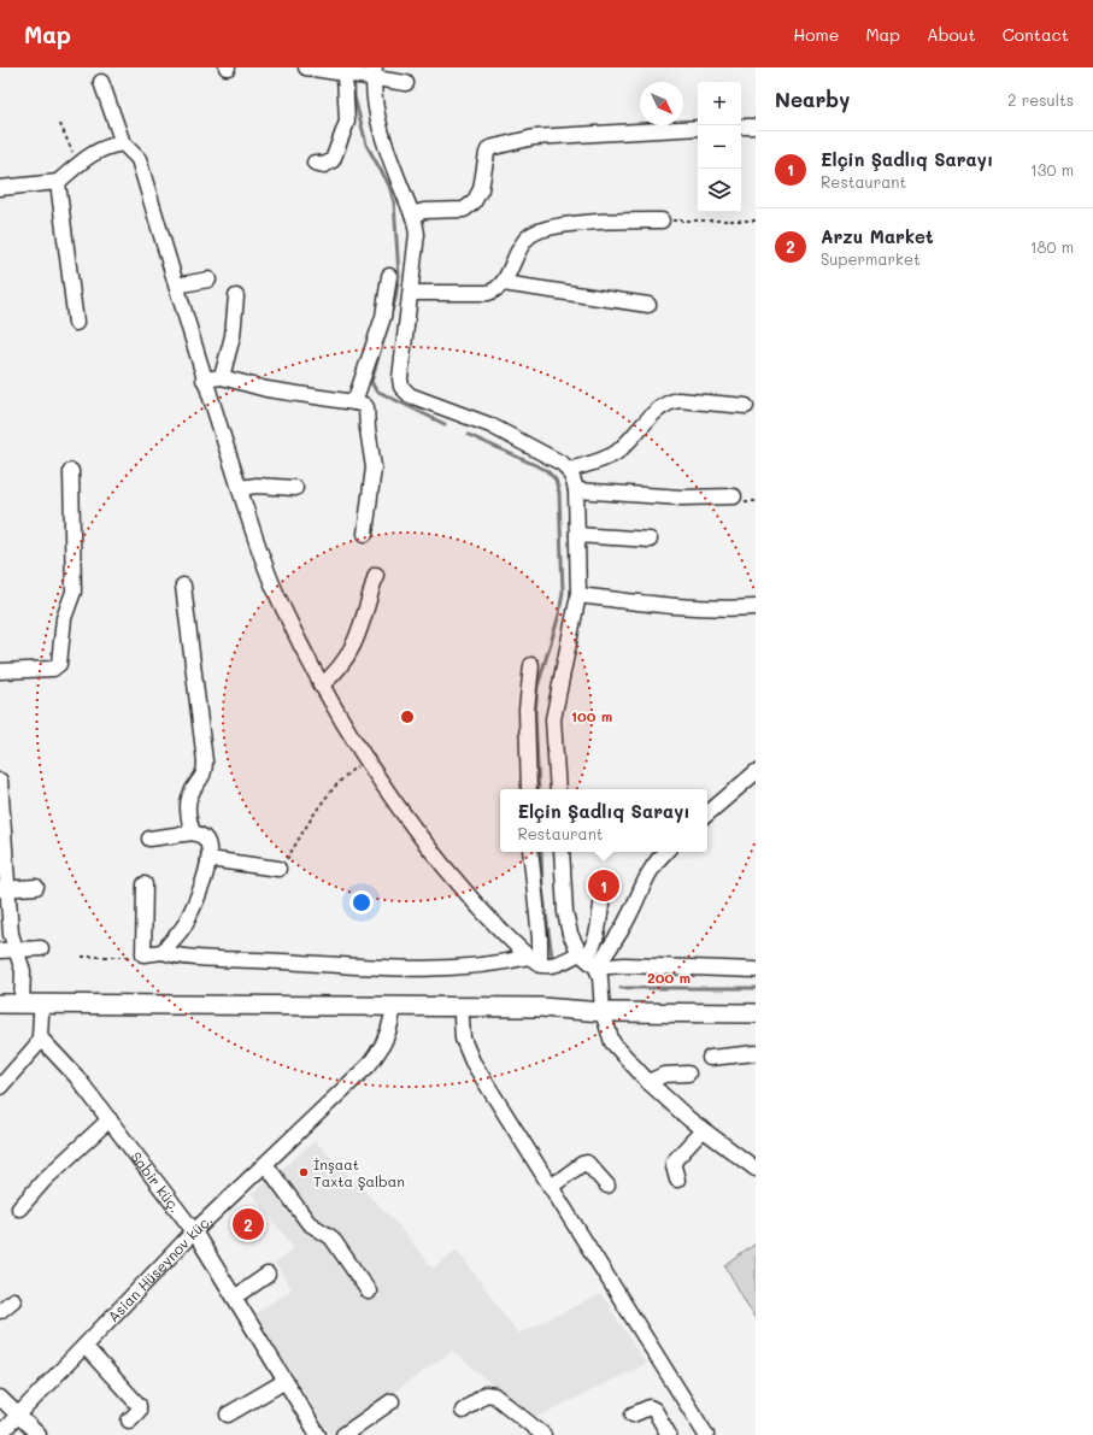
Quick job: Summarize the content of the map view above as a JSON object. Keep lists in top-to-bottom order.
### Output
{
  "streets": {
    "street": ["Sabir küç.", "Asian Hüseynov küç."]
  },
  "crossings": [
    ["Sabir küç.", "Asian Hüseynov küç."]
  ],
  "places": ["İnşaat Taxta Şalban"],
  "north": "bottom right",
  "page": {
    "header": "Map",
    "nav": [
      "Home",
      "Map",
      "About",
      "Contact"
    ],
    "heading": ["Nearby", "2 results"],
    "map_buttons": ["+", "−"],
    "list": [
      {
        "mark": "1",
        "name": "Elçin Şadlıq Sarayı",
        "note": "Restaurant",
        "value": "130 m"
      },
      {
        "mark": "2",
        "name": "Arzu Market",
        "note": "Supermarket",
        "value": "180 m"
      }
    ],
    "popup": ["Elçin Şadlıq Sarayı", "Restaurant"],
    "pins": ["1", "2"]
  },
  "rings": ["100 m", "200 m"]
}
